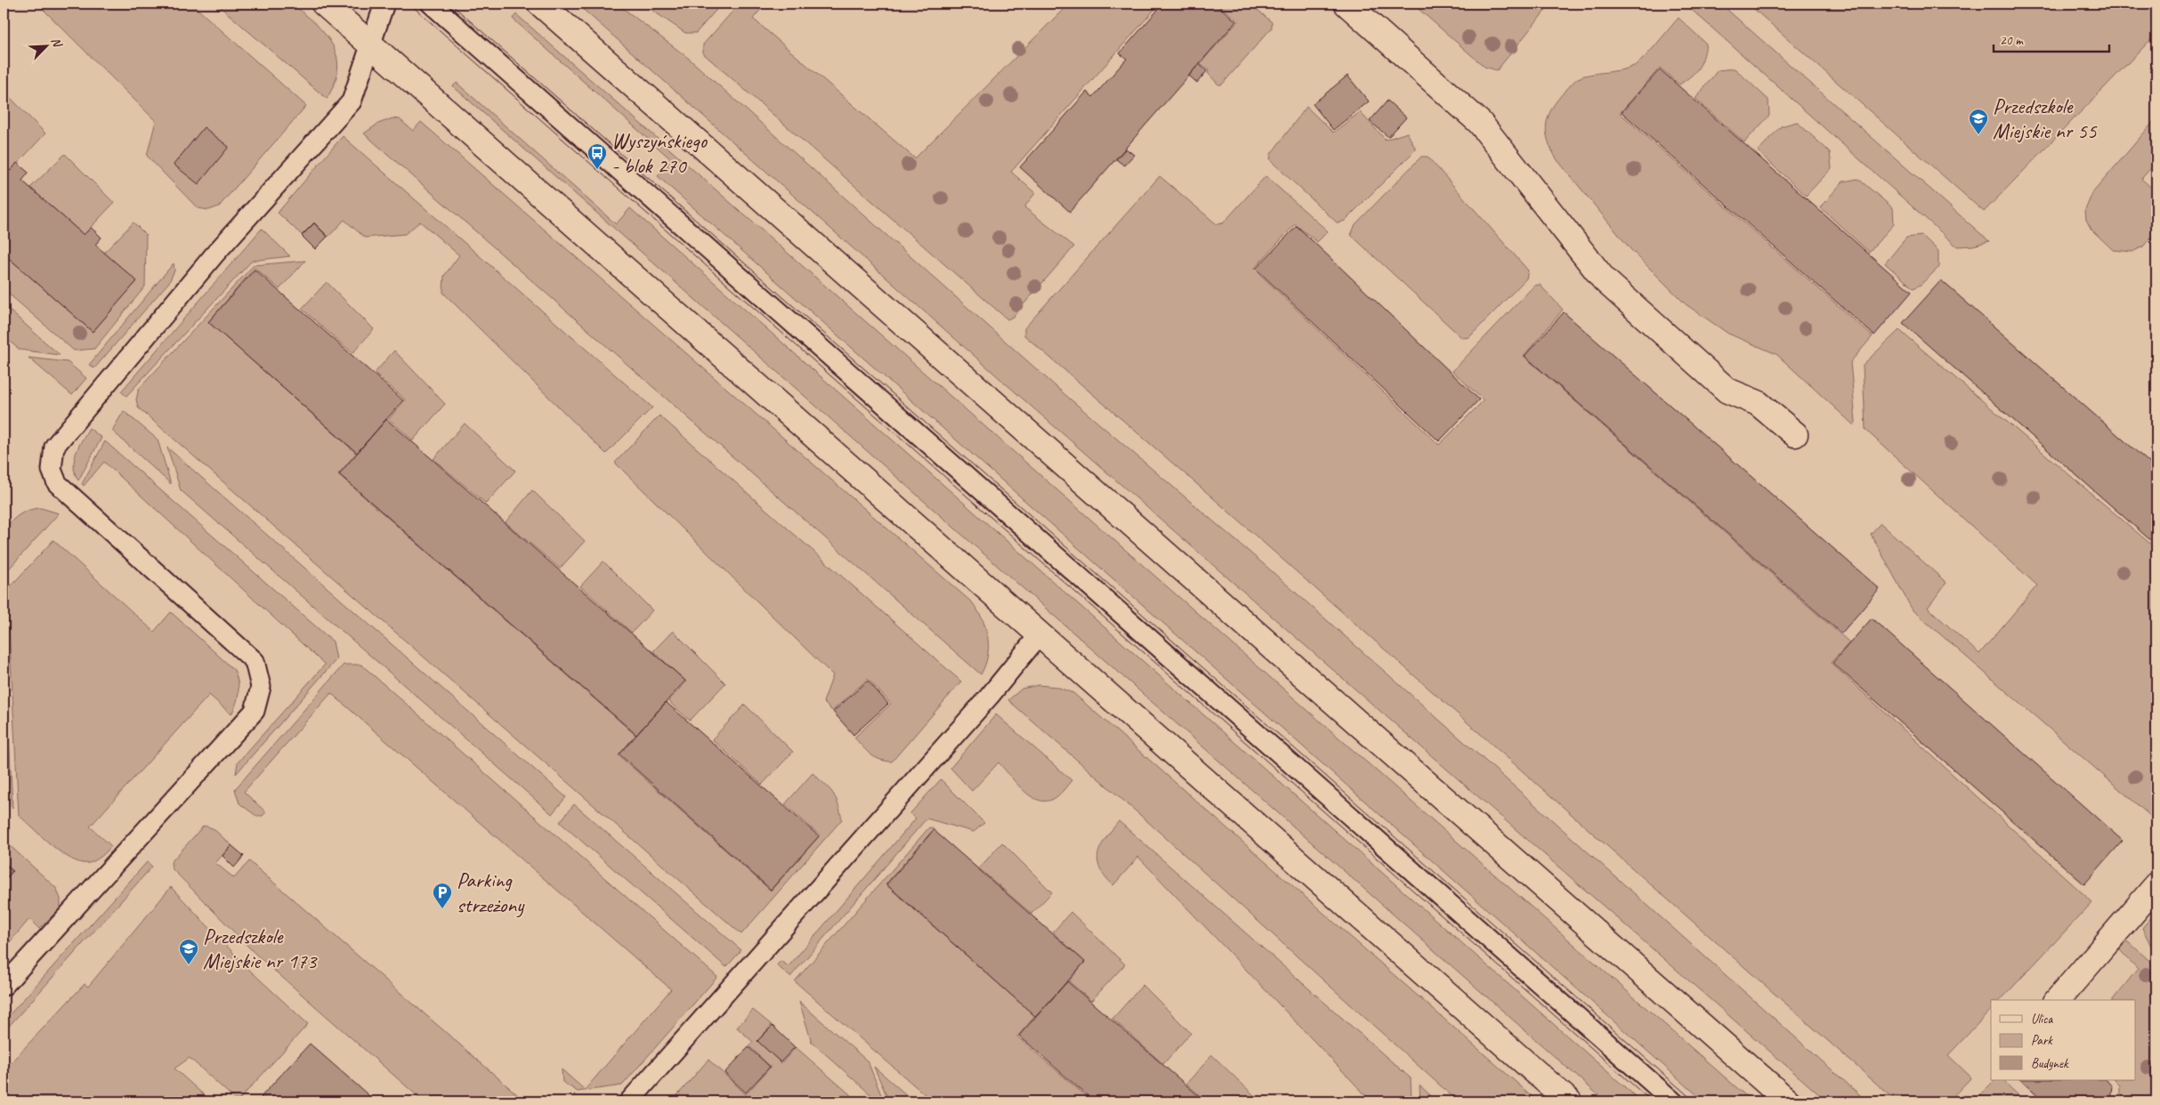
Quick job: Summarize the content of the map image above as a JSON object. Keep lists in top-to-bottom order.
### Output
{
  "places": {
    "school or university": ["Przedszkole Miejskie nr 55", "Przedszkole Miejskie nr 173"],
    "bus stop": ["Wyszyńskiego - blok 270"],
    "parking": ["Parking strzeżony"]
  },
  "legend": ["Ulica", "Park", "Budynek"],
  "scale_bar": "20 m",
  "north": "top right"
}
